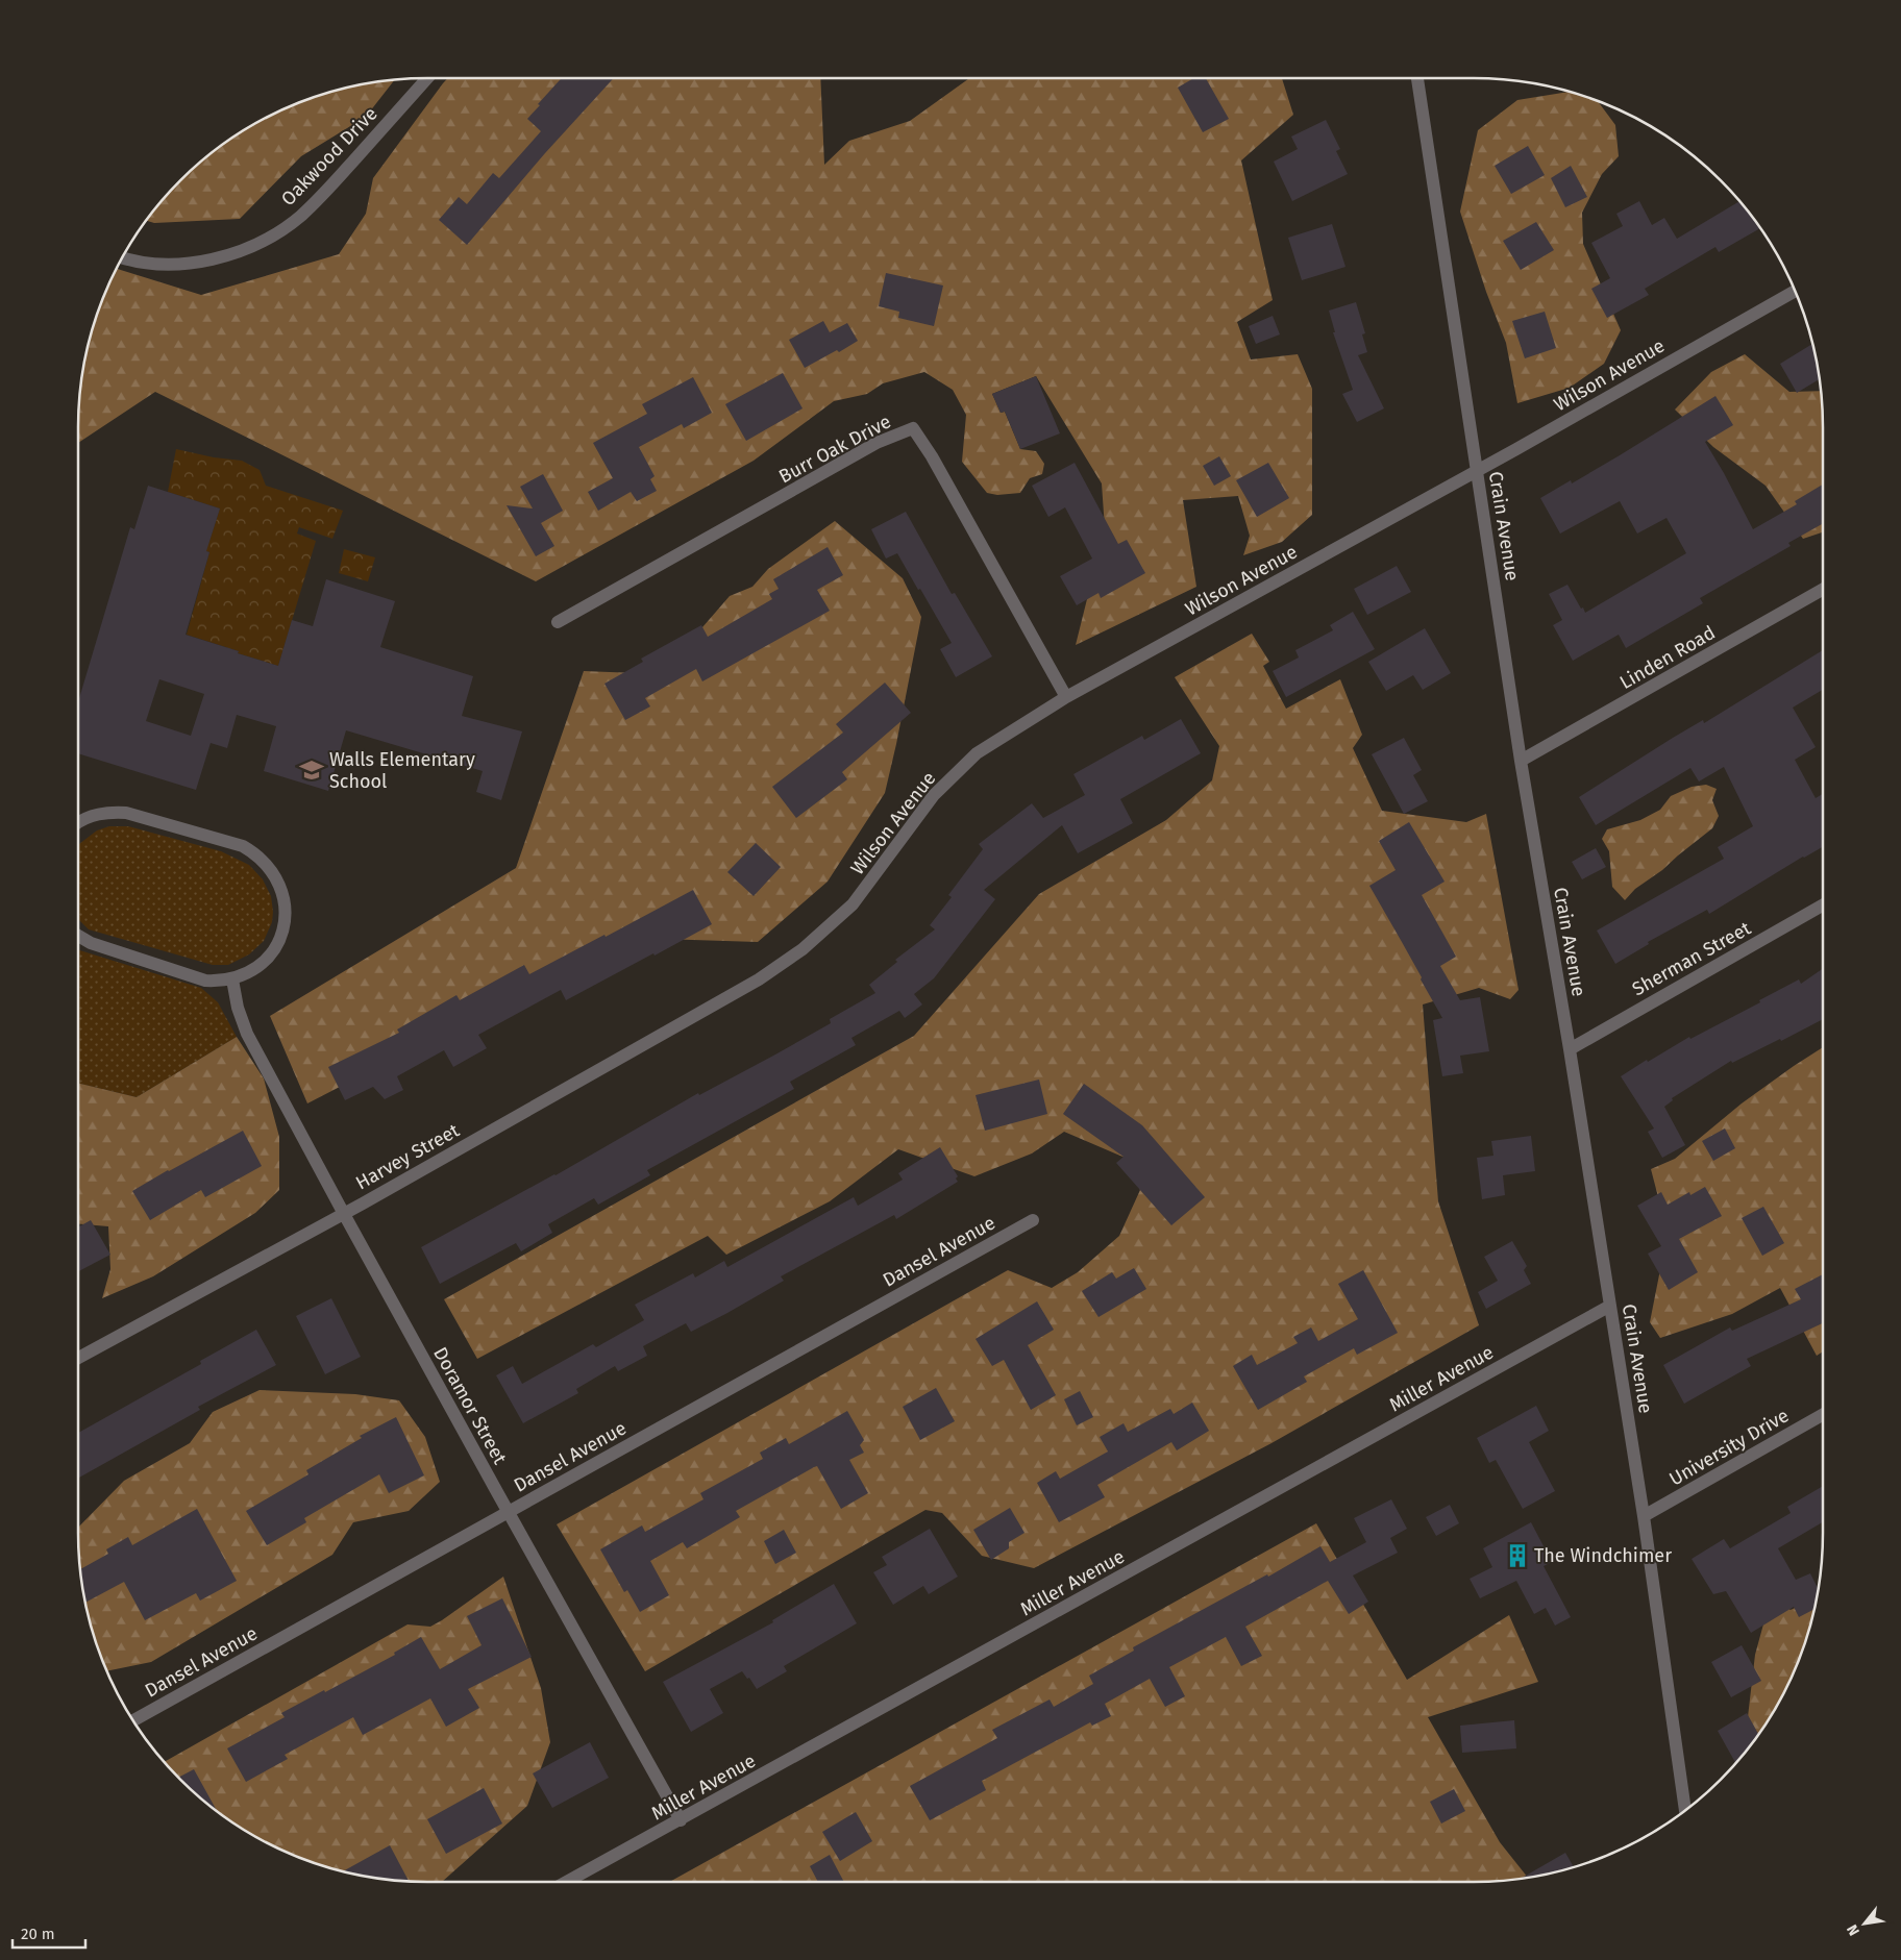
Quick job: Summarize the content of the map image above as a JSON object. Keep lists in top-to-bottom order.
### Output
{
  "streets": {
    "street": [
      "Oakwood Drive",
      "Wilson Avenue",
      "Burr Oak Drive",
      "Crain Avenue",
      "Linden Road",
      "Sherman Street",
      "Harvey Street",
      "Dansel Avenue",
      "Miller Avenue",
      "Doramor Street",
      "University Drive"
    ]
  },
  "crossings": [
    ["Wilson Avenue", "Burr Oak Drive"],
    ["Wilson Avenue", "Crain Avenue"],
    ["Wilson Avenue", "Harvey Street"],
    ["Crain Avenue", "Linden Road"],
    ["Crain Avenue", "Sherman Street"],
    ["Crain Avenue", "Miller Avenue"],
    ["Crain Avenue", "University Drive"],
    ["Harvey Street", "Doramor Street"],
    ["Dansel Avenue", "Doramor Street"],
    ["Miller Avenue", "Doramor Street"]
  ],
  "places": {
    "school or university": ["Walls Elementary School"],
    "building": ["The Windchimer"]
  },
  "scale_bar": "20 m",
  "north": "bottom left"
}
